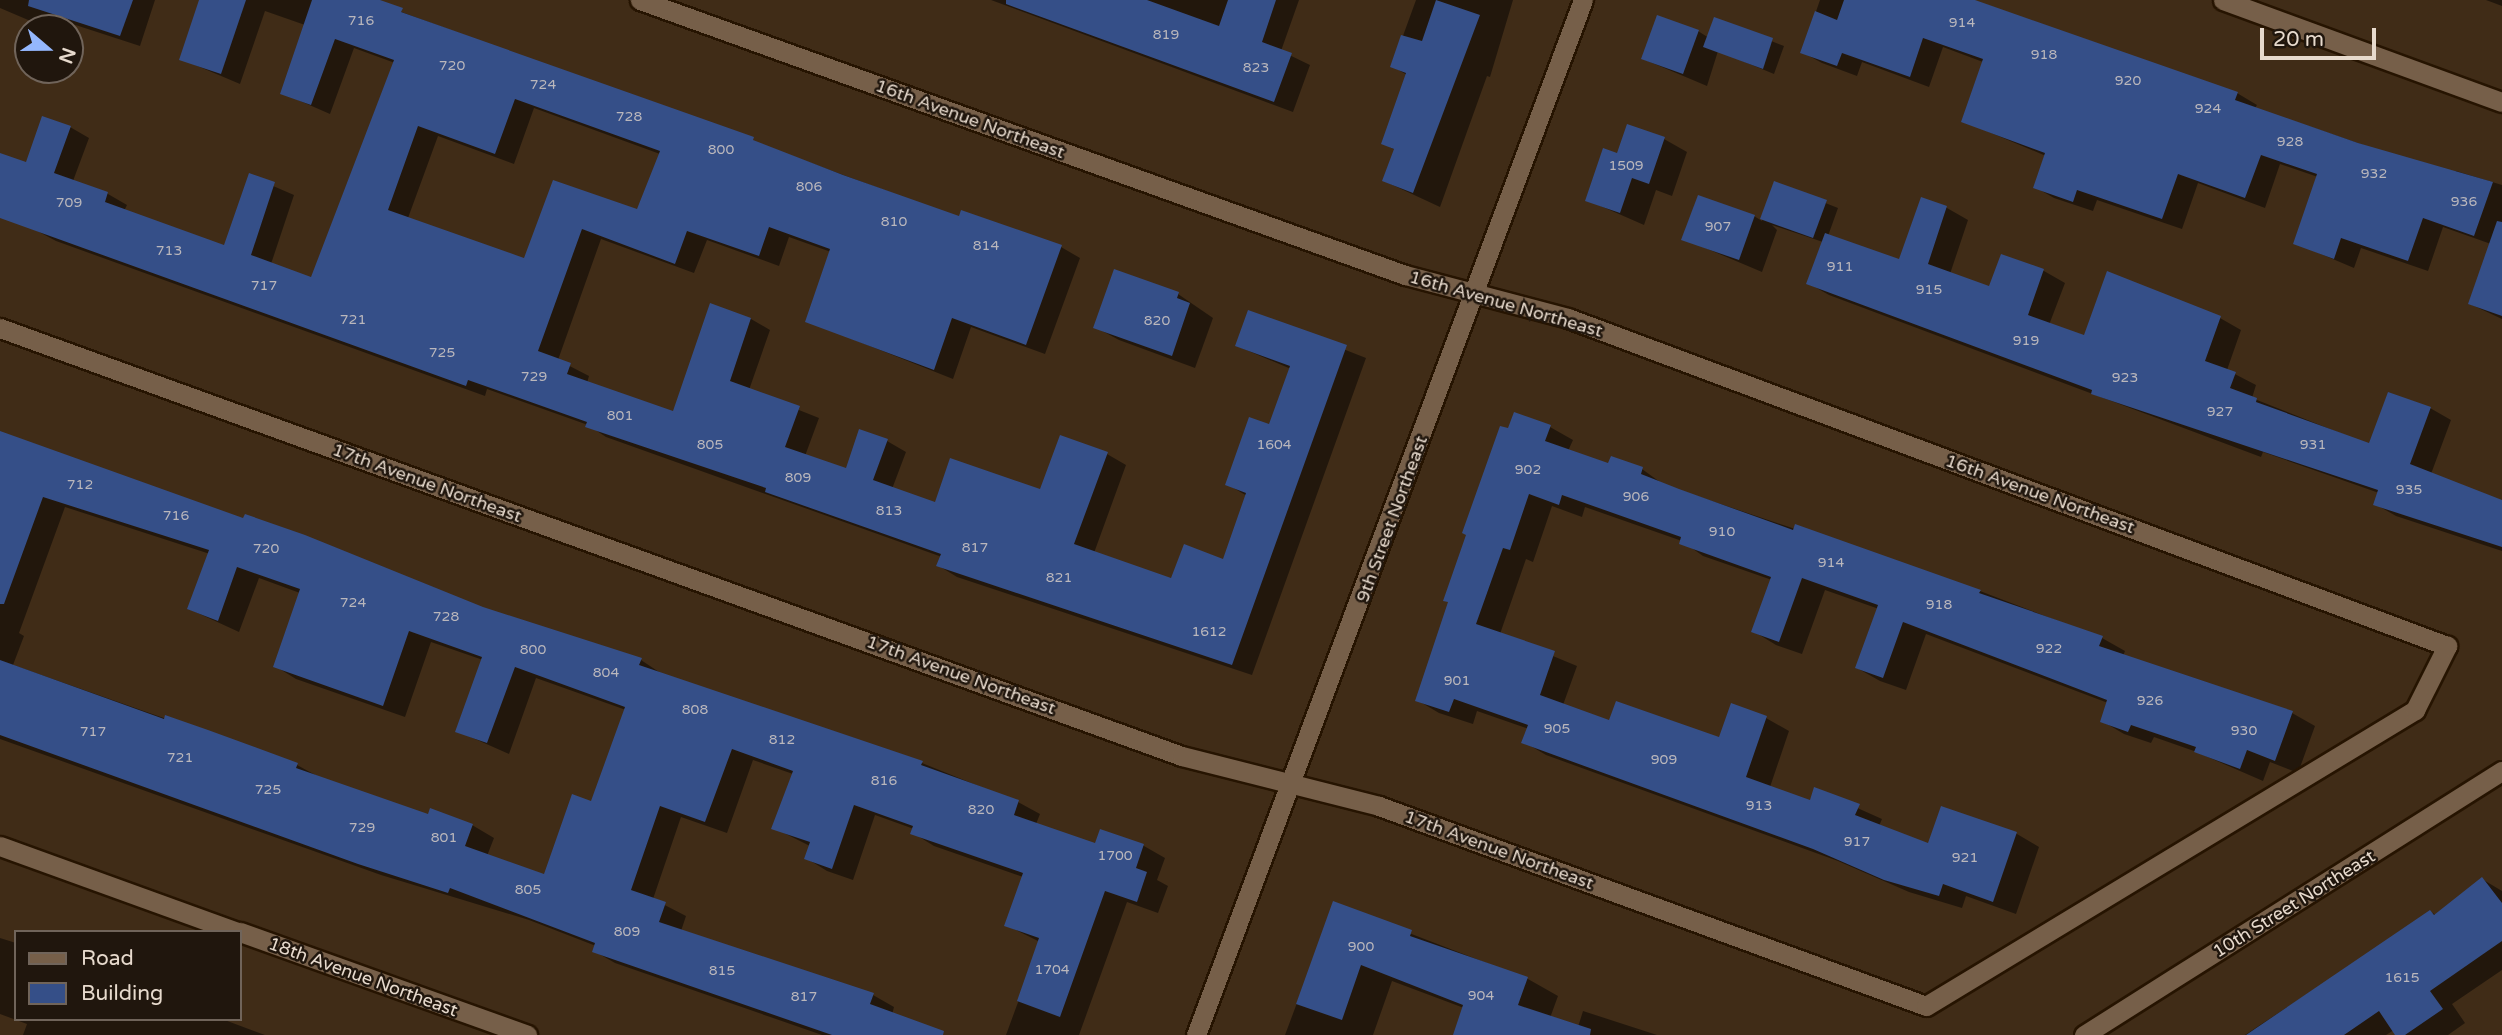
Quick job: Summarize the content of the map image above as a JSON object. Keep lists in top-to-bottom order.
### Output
{
  "streets": {
    "street": [
      "16th Avenue Northeast",
      "17th Avenue Northeast",
      "9th Street Northeast",
      "10th Street Northeast",
      "18th Avenue Northeast"
    ]
  },
  "crossings": [
    ["16th Avenue Northeast", "17th Avenue Northeast"],
    ["16th Avenue Northeast", "9th Street Northeast"],
    ["17th Avenue Northeast", "9th Street Northeast"]
  ],
  "house_numbers": [
    "716",
    "914",
    "819",
    "918",
    "720",
    "823",
    "920",
    "724",
    "924",
    "728",
    "928",
    "800",
    "1509",
    "932",
    "806",
    "936",
    "709",
    "810",
    "907",
    "814",
    "713",
    "911",
    "717",
    "915",
    "721",
    "820",
    "919",
    "725",
    "729",
    "923",
    "927",
    "801",
    "805",
    "1604",
    "931",
    "902",
    "809",
    "712",
    "935",
    "906",
    "813",
    "716",
    "910",
    "817",
    "720",
    "914",
    "821",
    "724",
    "918",
    "728",
    "1612",
    "922",
    "800",
    "804",
    "901",
    "926",
    "808",
    "905",
    "930",
    "717",
    "812",
    "721",
    "909",
    "816",
    "725",
    "913",
    "820",
    "729",
    "801",
    "917",
    "1700",
    "921",
    "805",
    "809",
    "900",
    "1704",
    "815",
    "1615",
    "904",
    "817"
  ],
  "legend": ["Road", "Building"],
  "scale_bar": "20 m",
  "north": "right"
}
